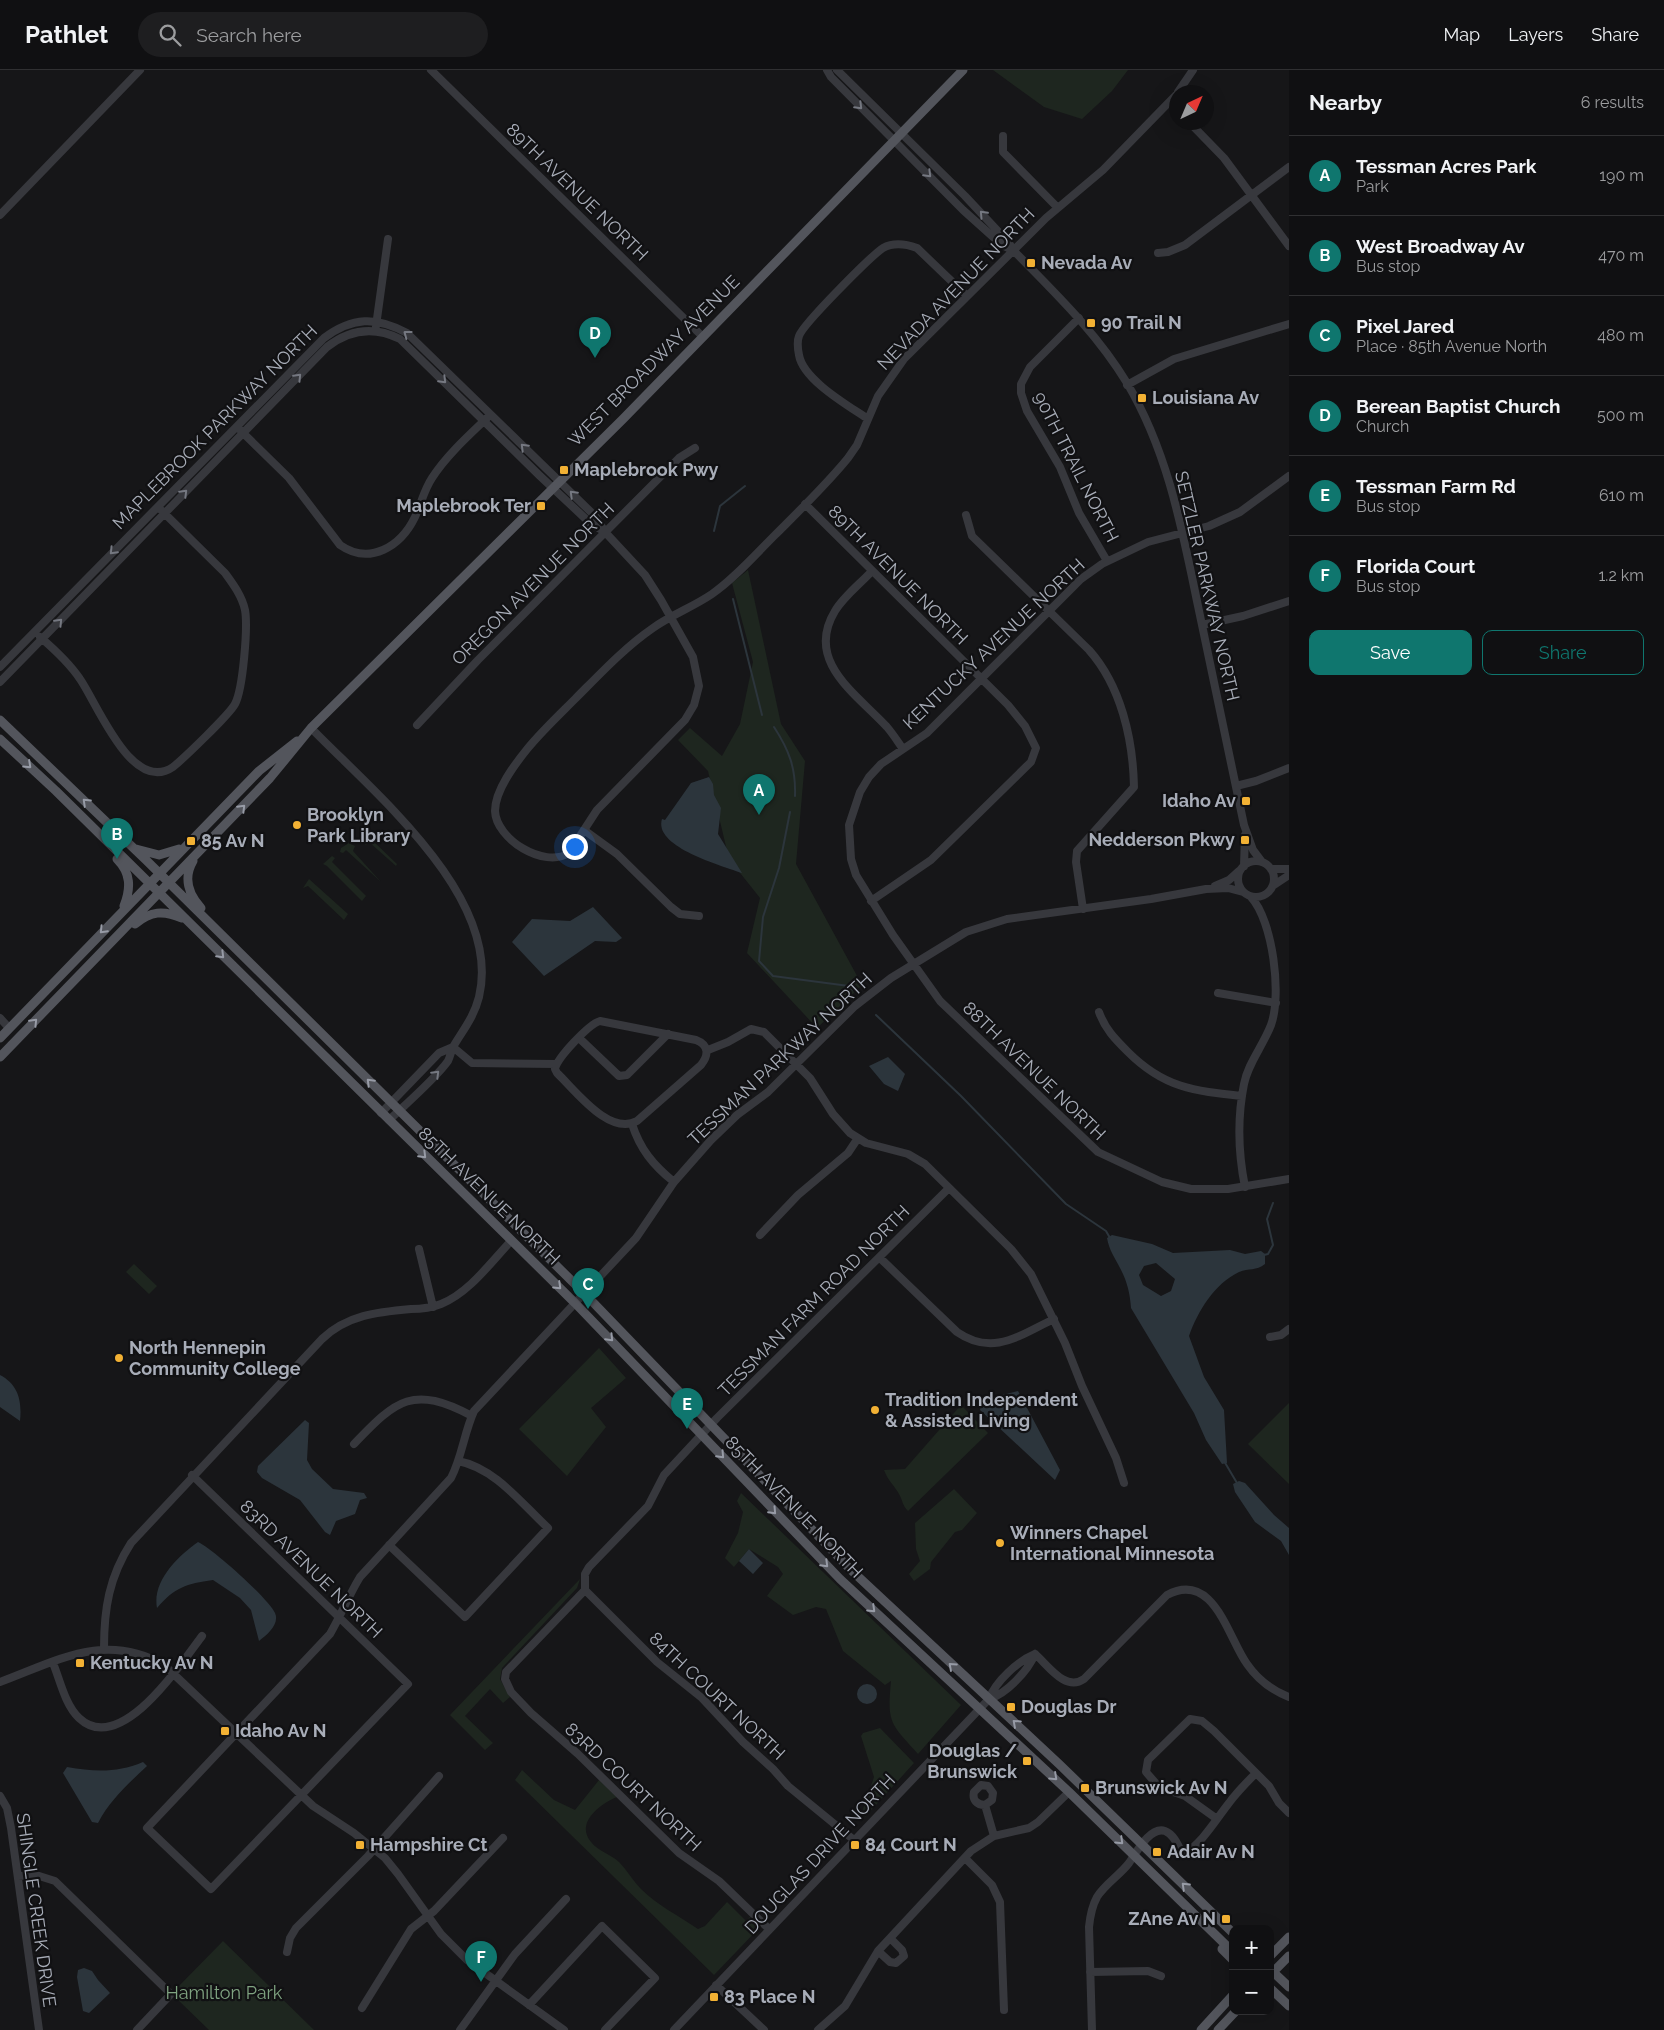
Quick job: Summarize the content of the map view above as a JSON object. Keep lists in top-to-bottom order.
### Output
{
  "streets": {
    "main road": ["WEST BROADWAY AVENUE", "85TH AVENUE NORTH"],
    "street": [
      "89TH AVENUE NORTH",
      "NEVADA AVENUE NORTH",
      "MAPLEBROOK PARKWAY NORTH",
      "90TH TRAIL NORTH",
      "OREGON AVENUE NORTH",
      "SETZLER PARKWAY NORTH",
      "KENTUCKY AVENUE NORTH",
      "TESSMAN PARKWAY NORTH",
      "88TH AVENUE NORTH",
      "TESSMAN FARM ROAD NORTH",
      "83RD AVENUE NORTH",
      "84TH COURT NORTH",
      "83RD COURT NORTH",
      "DOUGLAS DRIVE NORTH",
      "SHINGLE CREEK DRIVE"
    ]
  },
  "crossings": [
    ["89TH AVENUE NORTH", "NEVADA AVENUE NORTH"],
    ["89TH AVENUE NORTH", "WEST BROADWAY AVENUE"],
    ["89TH AVENUE NORTH", "KENTUCKY AVENUE NORTH"],
    ["89TH AVENUE NORTH", "88TH AVENUE NORTH"],
    ["NEVADA AVENUE NORTH", "SETZLER PARKWAY NORTH"],
    ["WEST BROADWAY AVENUE", "MAPLEBROOK PARKWAY NORTH"],
    ["WEST BROADWAY AVENUE", "SETZLER PARKWAY NORTH"],
    ["WEST BROADWAY AVENUE", "85TH AVENUE NORTH"],
    ["90TH TRAIL NORTH", "SETZLER PARKWAY NORTH"],
    ["90TH TRAIL NORTH", "KENTUCKY AVENUE NORTH"],
    ["SETZLER PARKWAY NORTH", "KENTUCKY AVENUE NORTH"],
    ["SETZLER PARKWAY NORTH", "TESSMAN PARKWAY NORTH"],
    ["KENTUCKY AVENUE NORTH", "88TH AVENUE NORTH"],
    ["TESSMAN PARKWAY NORTH", "88TH AVENUE NORTH"],
    ["TESSMAN PARKWAY NORTH", "85TH AVENUE NORTH"],
    ["85TH AVENUE NORTH", "TESSMAN FARM ROAD NORTH"],
    ["85TH AVENUE NORTH", "DOUGLAS DRIVE NORTH"],
    ["TESSMAN FARM ROAD NORTH", "84TH COURT NORTH"],
    ["TESSMAN FARM ROAD NORTH", "83RD COURT NORTH"],
    ["84TH COURT NORTH", "83RD COURT NORTH"],
    ["84TH COURT NORTH", "DOUGLAS DRIVE NORTH"],
    ["83RD COURT NORTH", "DOUGLAS DRIVE NORTH"]
  ],
  "parks": ["Hamilton Park"],
  "places": {
    "transit": [
      "Nevada Av",
      "90 Trail N",
      "Louisiana Av",
      "Maplebrook Pwy",
      "Maplebrook Ter",
      "Idaho Av",
      "Nedderson Pkwy",
      "85 Av N",
      "Kentucky Av N",
      "Douglas Dr",
      "Idaho Av N",
      "Douglas / Brunswick",
      "Brunswick Av N",
      "Hampshire Ct",
      "84 Court N",
      "Adair Av N",
      "ZAne Av N",
      "83 Place N"
    ],
    "other": [
      "Brooklyn Park Library",
      "North Hennepin Community College",
      "Tradition Independent & Assisted Living",
      "Winners Chapel International Minnesota"
    ]
  },
  "north": "top right",
  "page": {
    "header": "Pathlet",
    "search": "Search here",
    "nav": ["Map", "Layers", "Share"],
    "heading": ["Nearby", "6 results"],
    "list": [
      {
        "mark": "A",
        "name": "Tessman Acres Park",
        "note": "Park",
        "value": "190 m"
      },
      {
        "mark": "B",
        "name": "West Broadway Av",
        "note": "Bus stop",
        "value": "470 m"
      },
      {
        "mark": "C",
        "name": "Pixel Jared",
        "note": "Place · 85th Avenue North",
        "value": "480 m"
      },
      {
        "mark": "D",
        "name": "Berean Baptist Church",
        "note": "Church",
        "value": "500 m"
      },
      {
        "mark": "E",
        "name": "Tessman Farm Rd",
        "note": "Bus stop",
        "value": "610 m"
      },
      {
        "mark": "F",
        "name": "Florida Court",
        "note": "Bus stop",
        "value": "1.2 km"
      }
    ],
    "pins": [
      "D",
      "A",
      "B",
      "C",
      "E",
      "F"
    ],
    "buttons": ["Save", "Share"],
    "map_buttons": ["+", "−"]
  }
}
